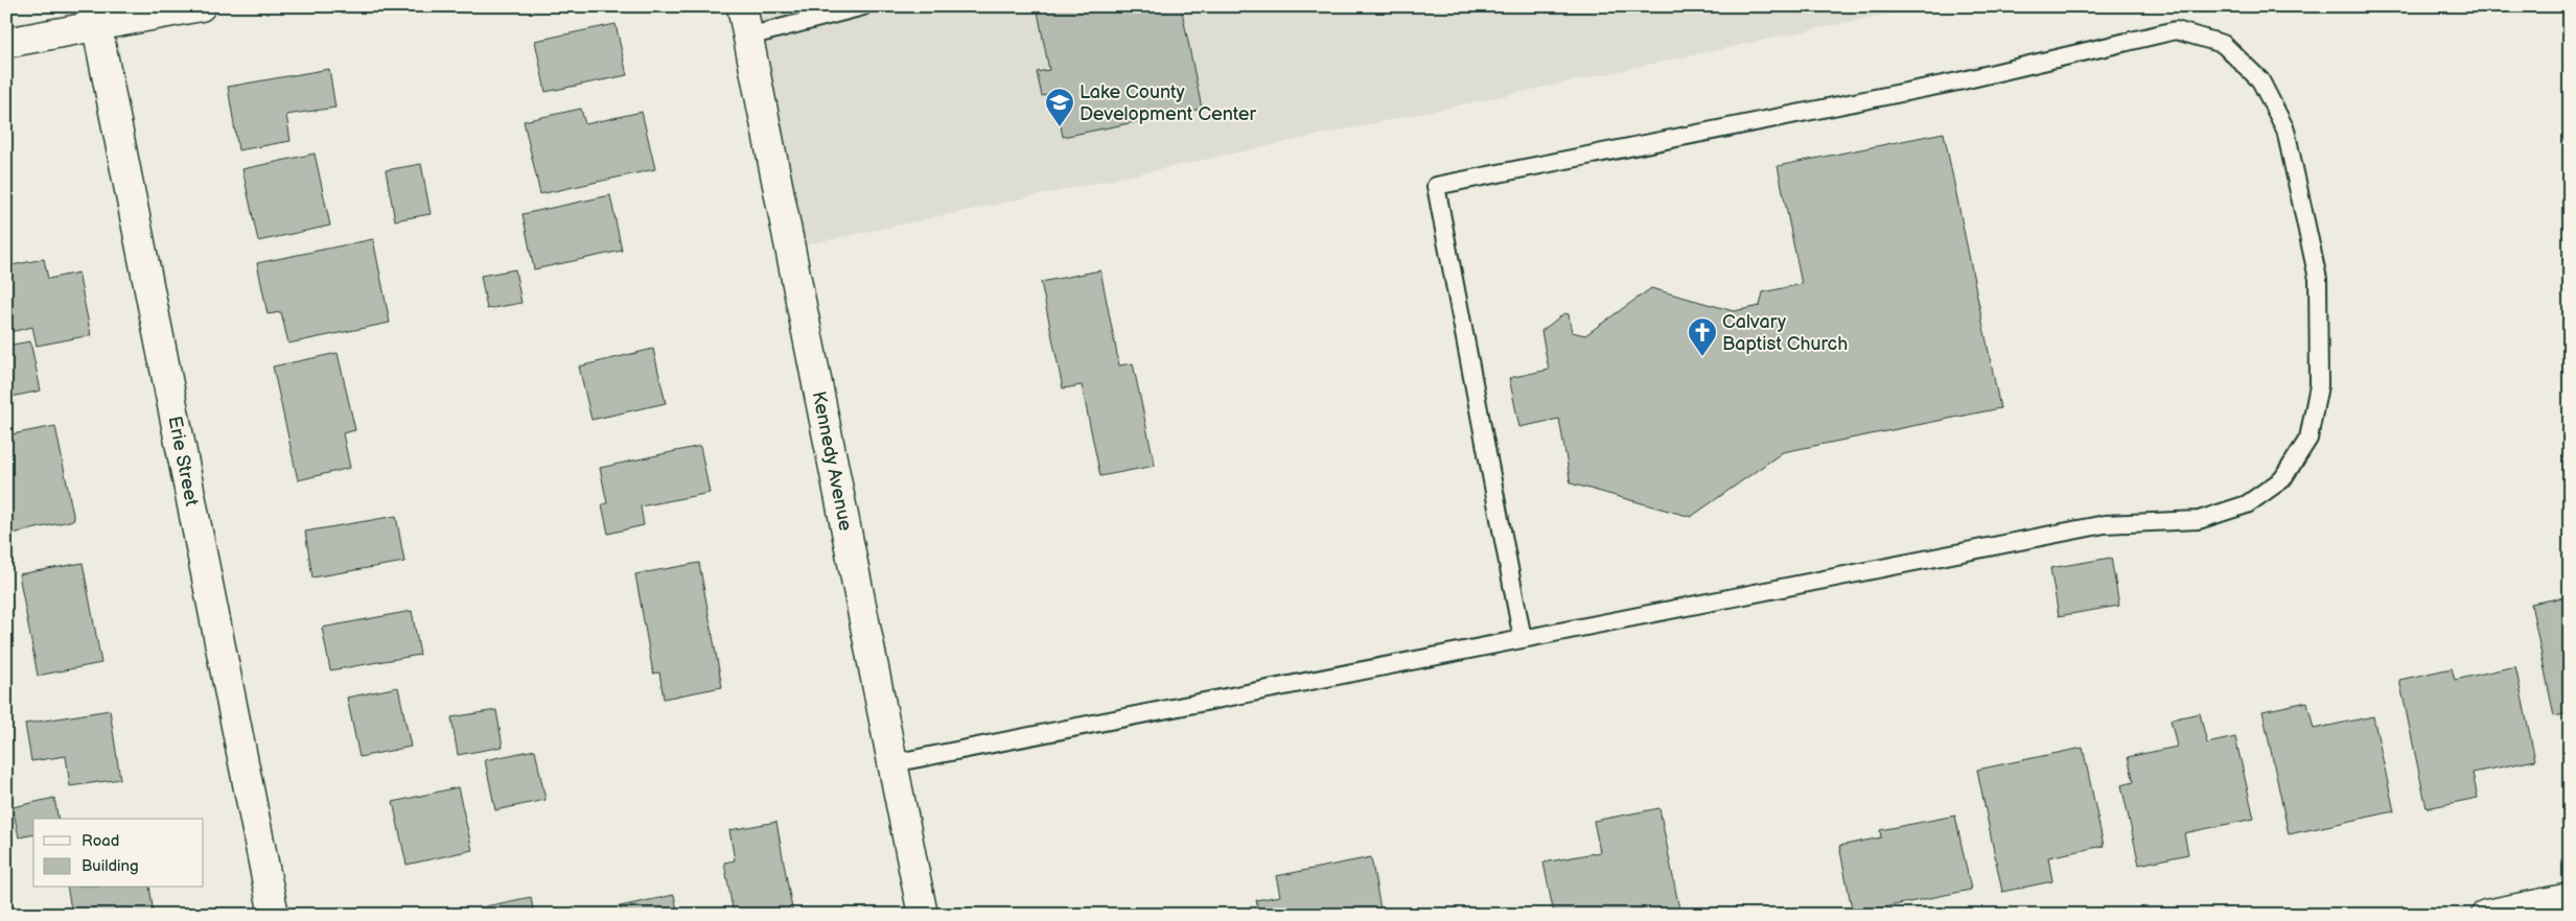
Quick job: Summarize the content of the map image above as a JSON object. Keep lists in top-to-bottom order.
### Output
{
  "streets": {
    "street": ["Erie Street", "Kennedy Avenue"]
  },
  "places": {
    "school or university": ["Lake County Development Center"],
    "church": ["Calvary Baptist Church"]
  },
  "legend": ["Road", "Building"]
}
